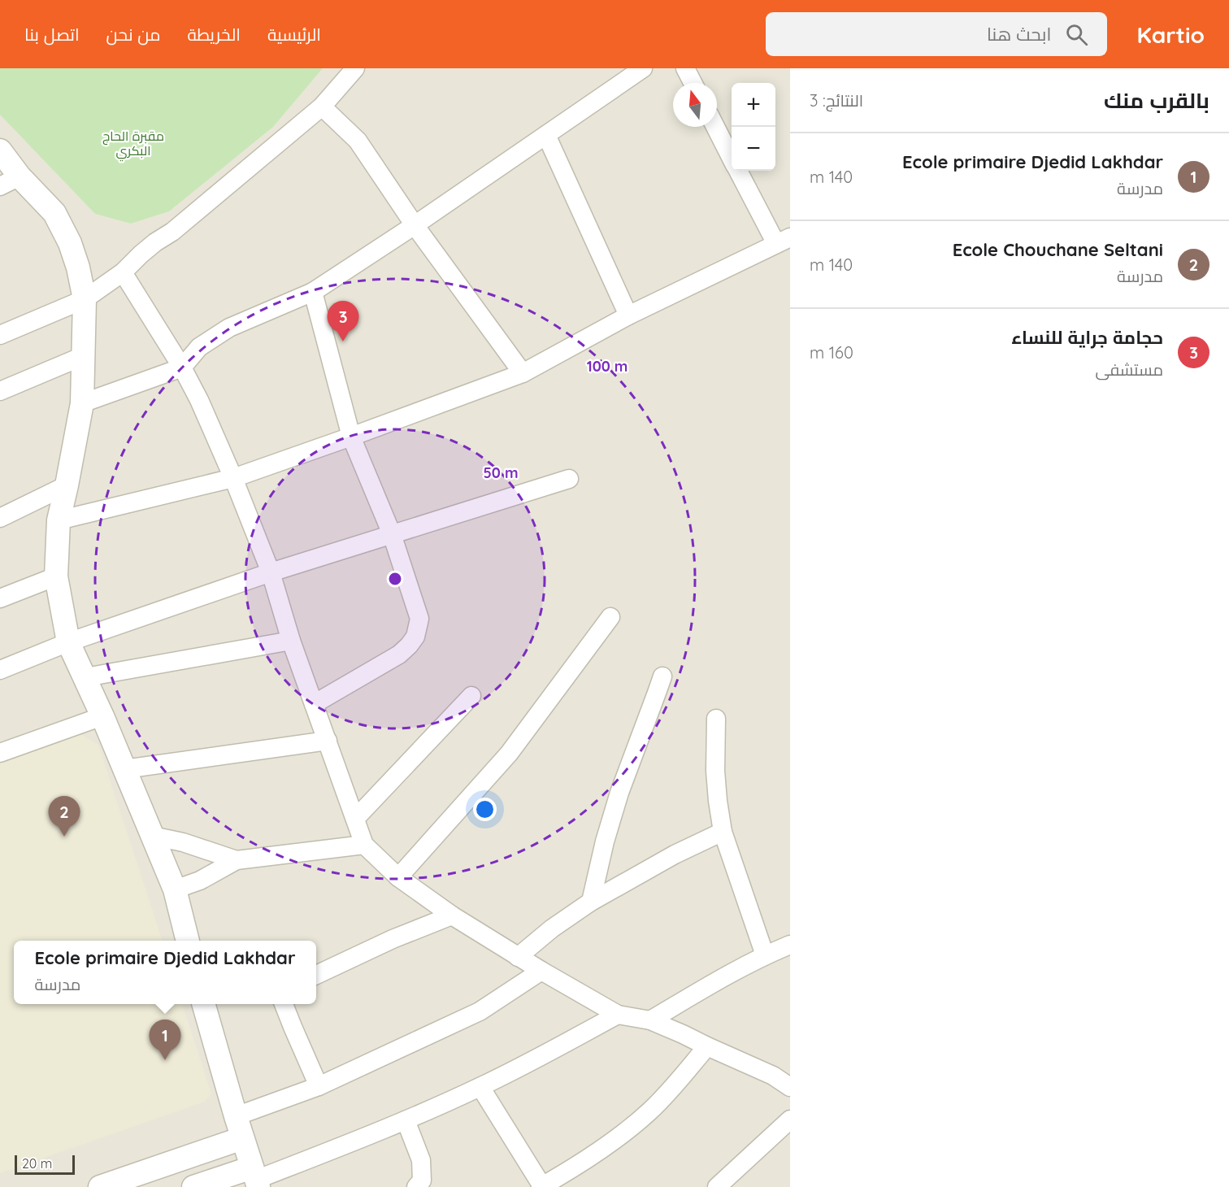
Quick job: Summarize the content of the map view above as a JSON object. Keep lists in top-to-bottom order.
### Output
{
  "parks": ["مقبرة الحاج البكري"],
  "scale_bar": "20 m",
  "north": "top",
  "page": {
    "header": "Kartio",
    "search": "ابحث هنا",
    "nav": [
      "الرئيسية",
      "الخريطة",
      "من نحن",
      "اتصل بنا"
    ],
    "heading": ["بالقرب منك", "النتائج: 3"],
    "map_buttons": ["+", "−"],
    "list": [
      {
        "mark": "1",
        "name": "Ecole primaire Djedid Lakhdar",
        "note": "مدرسة",
        "value": "140 m"
      },
      {
        "mark": "2",
        "name": "Ecole Chouchane Seltani",
        "note": "مدرسة",
        "value": "140 m"
      },
      {
        "mark": "3",
        "name": "حجامة جراية للنساء",
        "note": "مستشفى",
        "value": "160 m"
      }
    ],
    "pins": ["3", "2", "1"],
    "popup": ["Ecole primaire Djedid Lakhdar", "مدرسة"],
    "scale": "20 m"
  },
  "rings": ["100 m", "50 m"]
}
